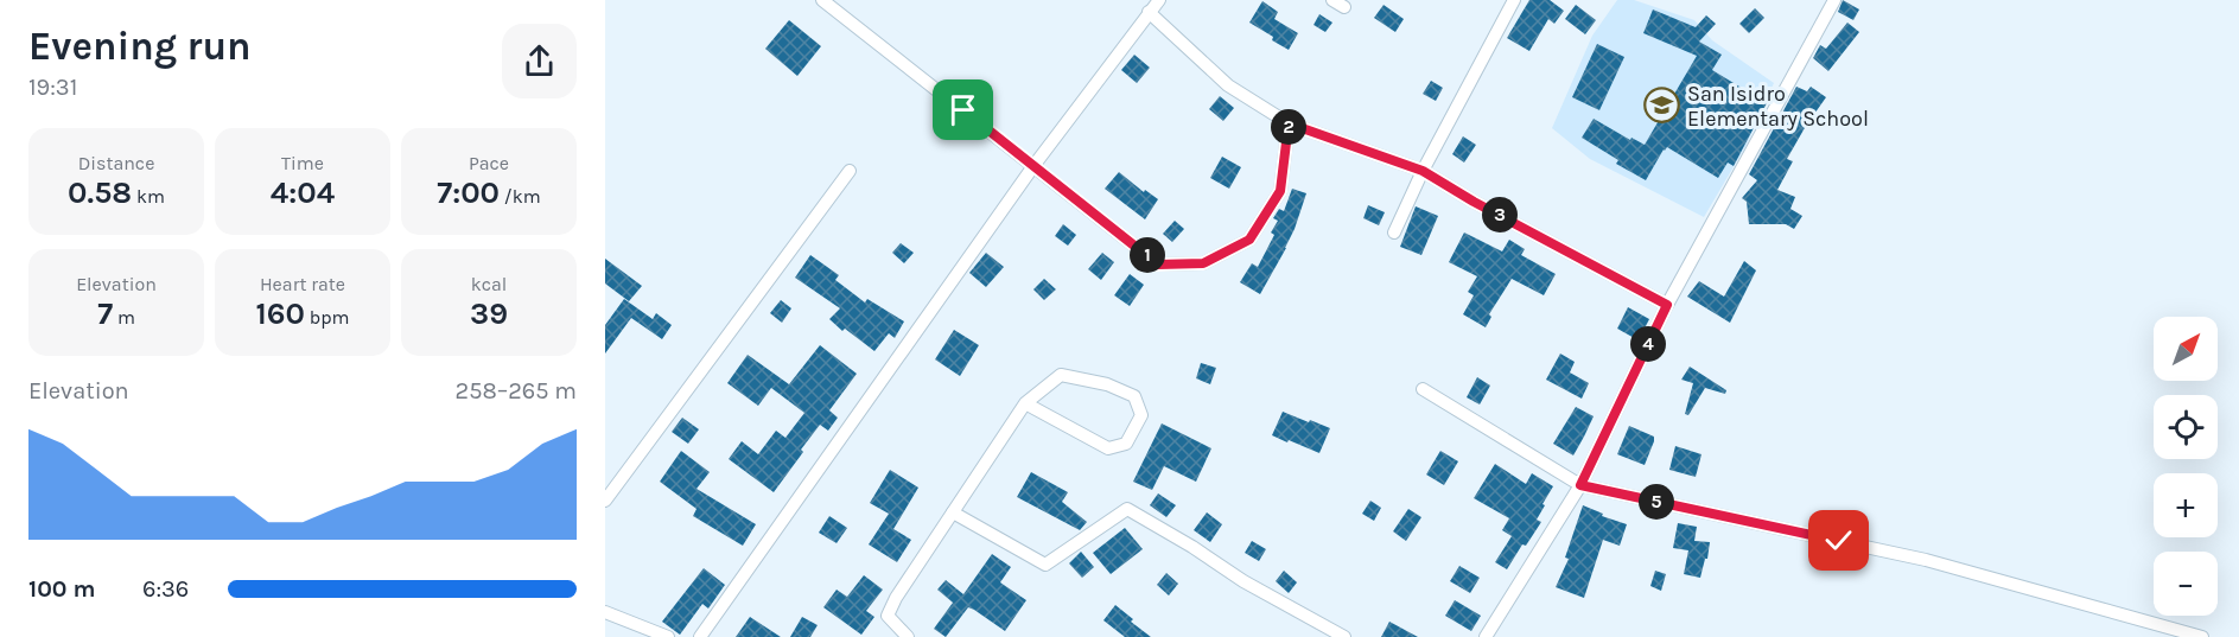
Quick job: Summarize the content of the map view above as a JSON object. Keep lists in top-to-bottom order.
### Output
{
  "places": {
    "school or university": ["San Isidro Elementary School"]
  },
  "north": "top right",
  "page": {
    "heading": ["Evening run", "19:31"],
    "pins": [
      "2",
      "3",
      "1",
      "4",
      "5"
    ],
    "stats": [
      ["Distance", "0.58 km"],
      ["Time", "4:04"],
      ["Pace", "7:00 /km"],
      ["Elevation", "7 m"],
      ["Heart rate", "160 bpm"],
      ["kcal", "39"]
    ],
    "map_buttons": ["+", "−"],
    "chart": ["Elevation", "258–265 m"],
    "list": [
      {
        "name": "100 m",
        "note": "6:36"
      }
    ]
  }
}
